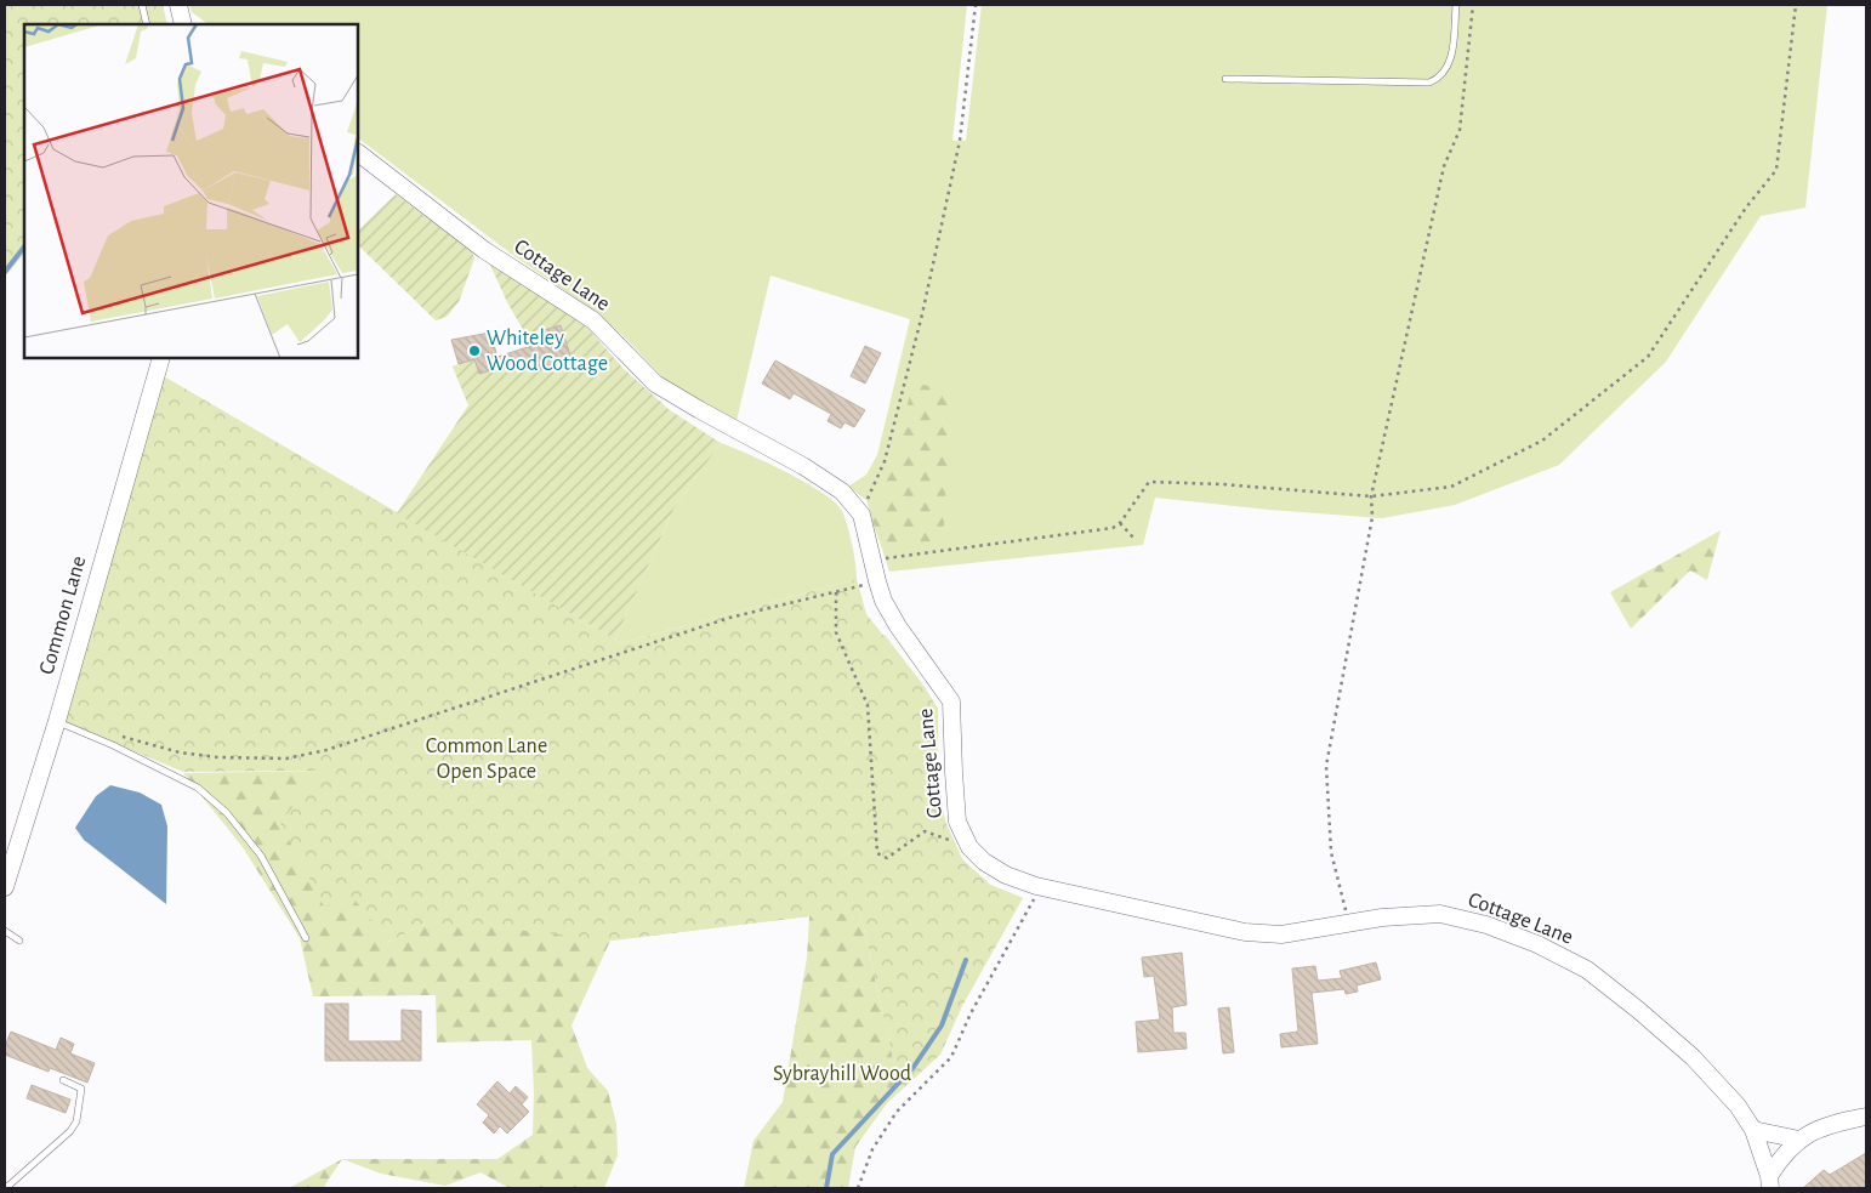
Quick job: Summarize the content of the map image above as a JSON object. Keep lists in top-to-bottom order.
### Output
{
  "streets": {
    "street": ["Cottage Lane", "Common Lane"]
  },
  "parks": ["Common Lane Open Space", "Sybrayhill Wood"],
  "places": ["Whiteley Wood Cottage"]
}
